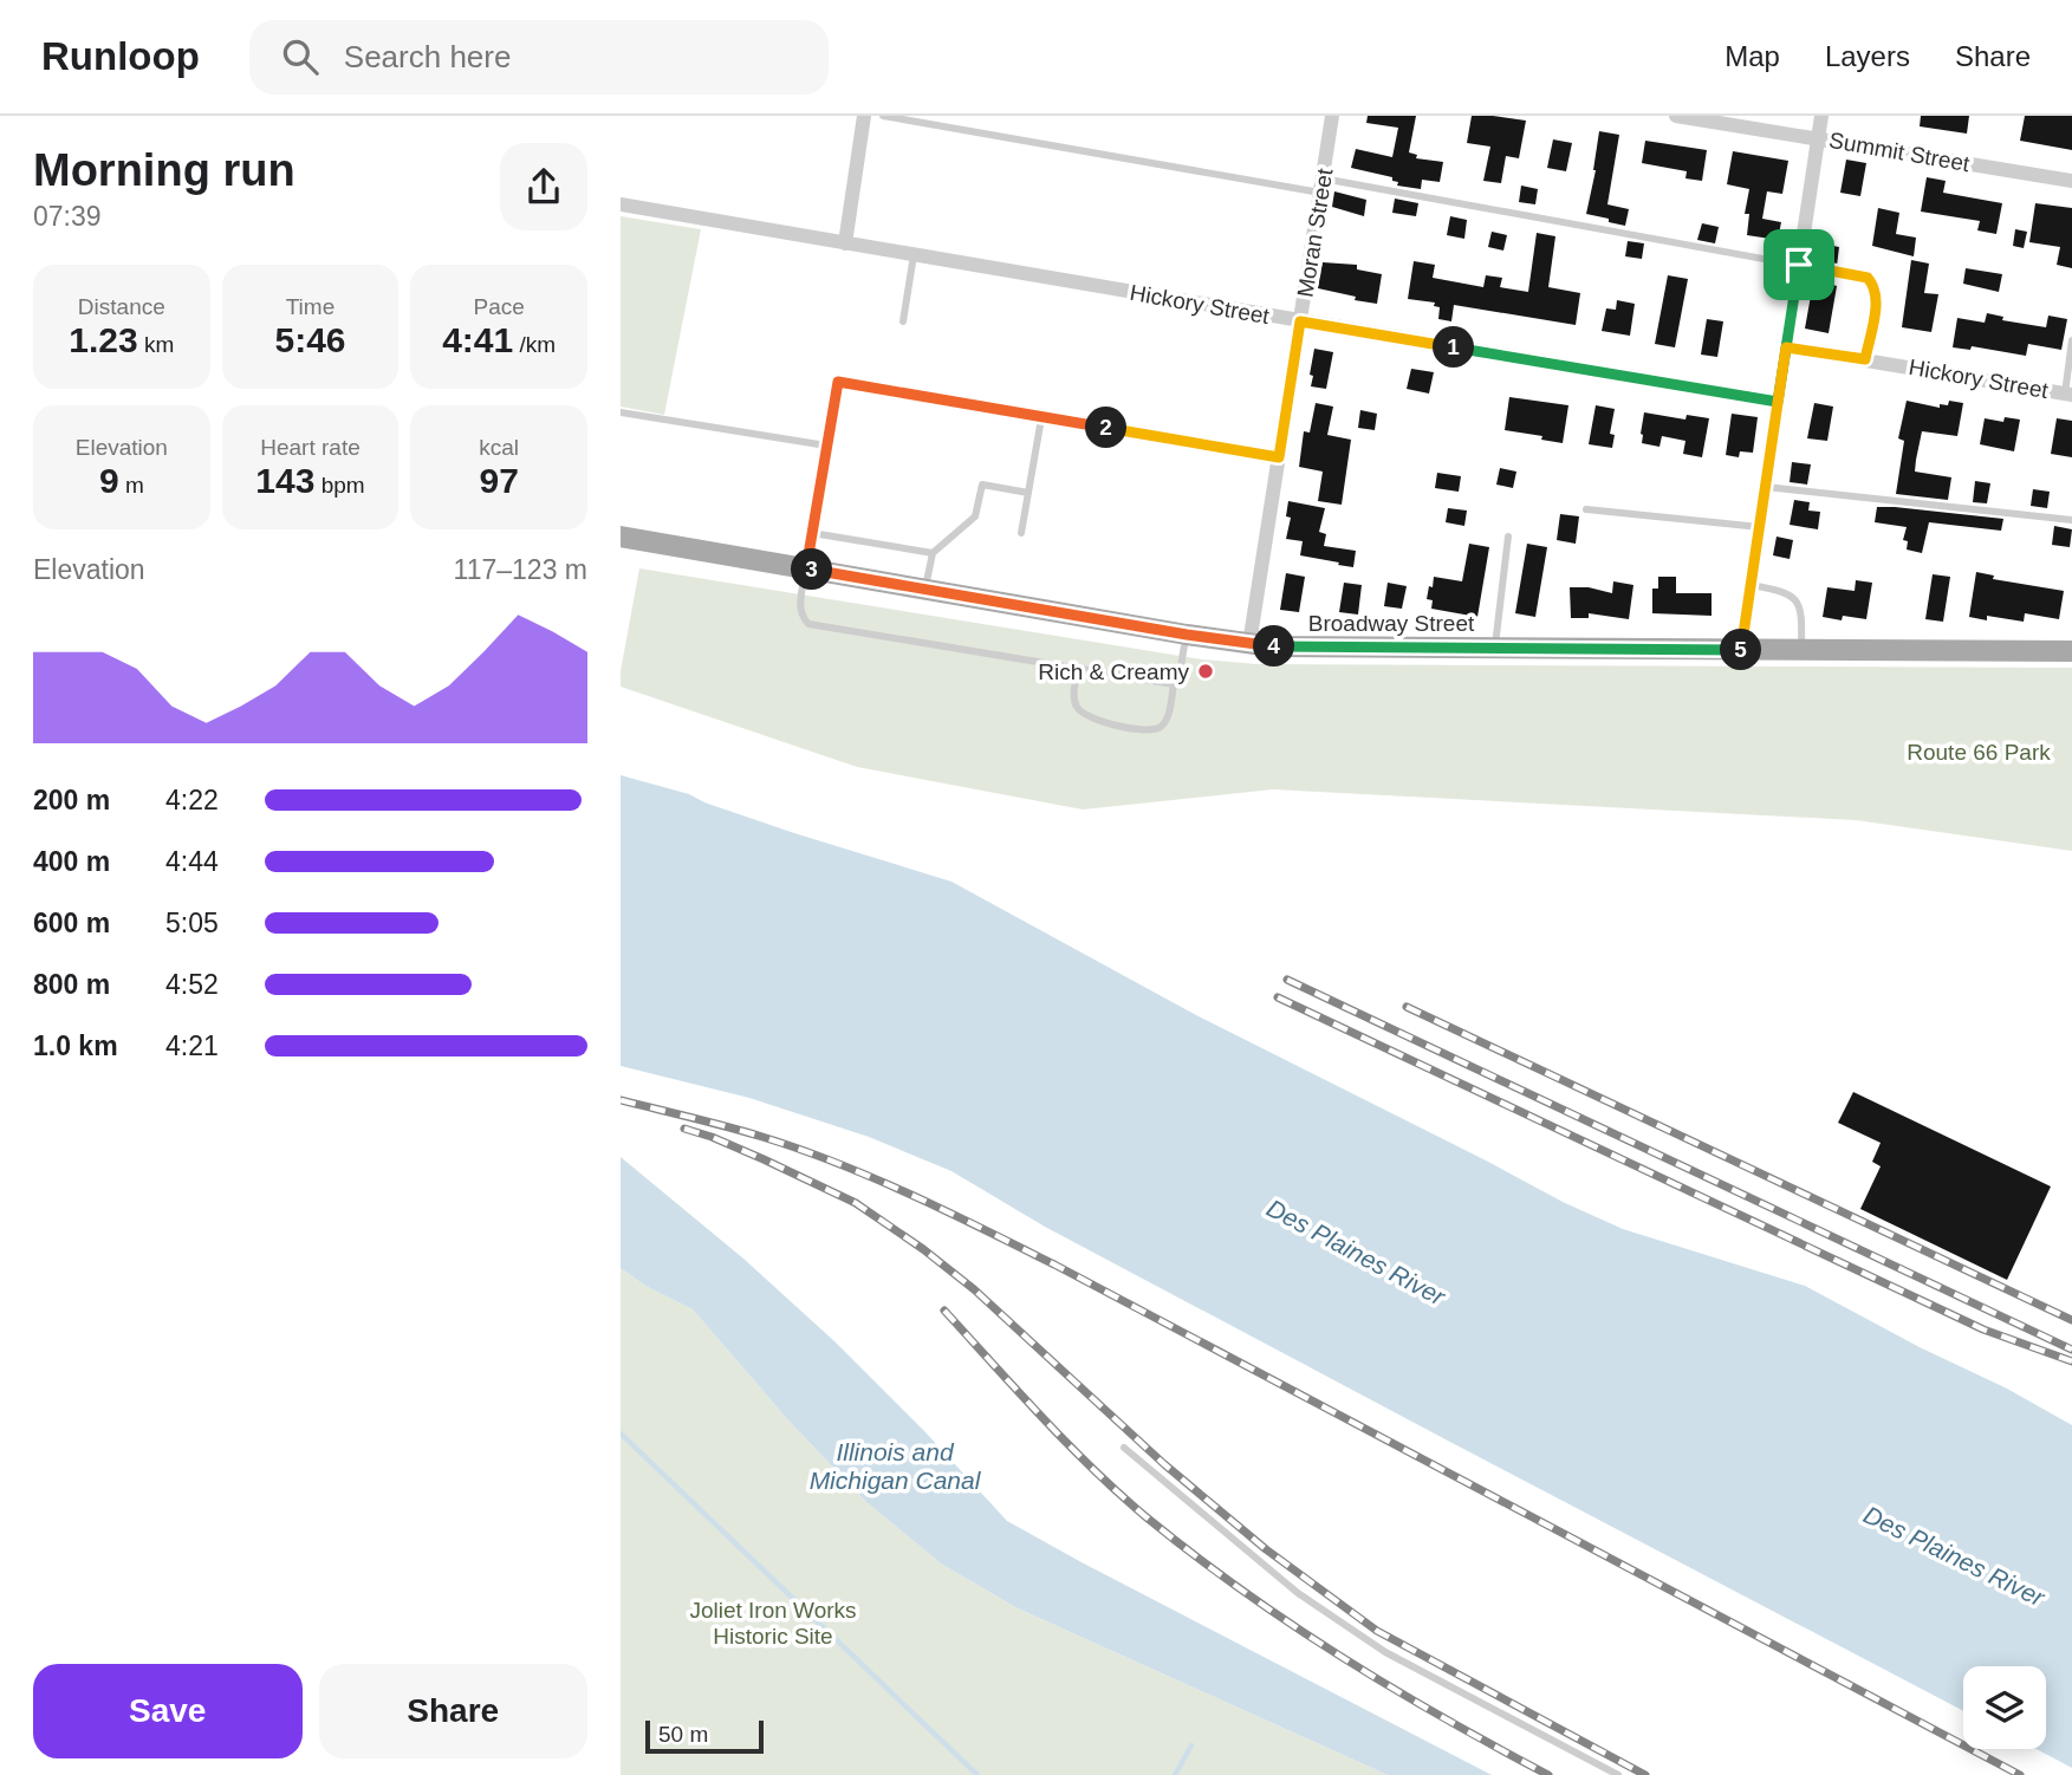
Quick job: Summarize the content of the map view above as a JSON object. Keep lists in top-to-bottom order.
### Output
{
  "streets": {
    "main road": ["Broadway Street"],
    "street": ["Summit Street", "Moran Street", "Hickory Street"]
  },
  "crossings": [
    ["Moran Street", "Hickory Street"],
    ["Moran Street", "Broadway Street"]
  ],
  "water": ["Des Plaines River", "Illinois and Michigan Canal"],
  "parks": ["Route 66 Park", "Joliet Iron Works Historic Site"],
  "places": ["Rich & Creamy"],
  "scale_bar": "50 m",
  "page": {
    "header": "Runloop",
    "search": "Search here",
    "nav": ["Map", "Layers", "Share"],
    "heading": ["Morning run", "07:39"],
    "stats": [
      ["Distance", "1.23 km"],
      ["Time", "5:46"],
      ["Pace", "4:41 /km"],
      ["Elevation", "9 m"],
      ["Heart rate", "143 bpm"],
      ["kcal", "97"]
    ],
    "pins": [
      "1",
      "2",
      "3",
      "4",
      "5"
    ],
    "chart": ["Elevation", "117–123 m"],
    "list": [
      {
        "name": "200 m",
        "note": "4:22"
      },
      {
        "name": "400 m",
        "note": "4:44"
      },
      {
        "name": "600 m",
        "note": "5:05"
      },
      {
        "name": "800 m",
        "note": "4:52"
      },
      {
        "name": "1.0 km",
        "note": "4:21"
      }
    ],
    "buttons": ["Save", "Share"],
    "scale": "50 m"
  }
}
